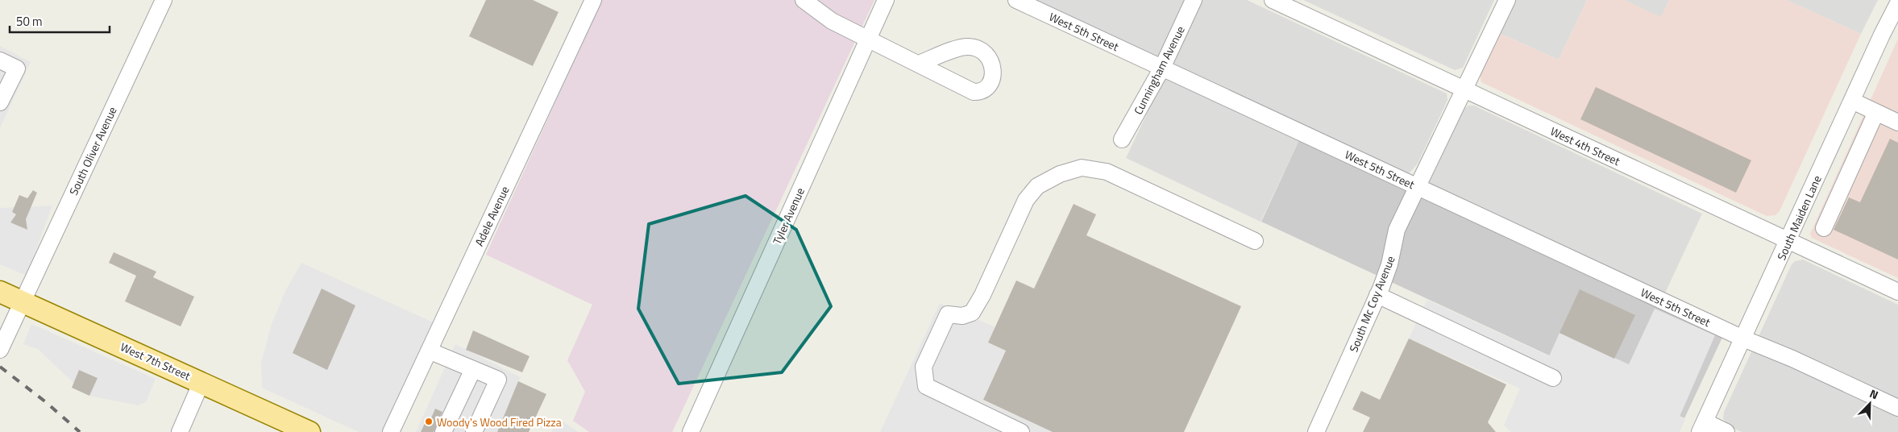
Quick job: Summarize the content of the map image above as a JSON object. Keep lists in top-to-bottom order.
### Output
{
  "streets": {
    "main road": ["West 7th Street"],
    "street": [
      "West 5th Street",
      "Cunningham Avenue",
      "West 4th Street",
      "South Oliver Avenue",
      "Adele Avenue",
      "Tyler Avenue",
      "South Maiden Lane",
      "South Mc Coy Avenue"
    ]
  },
  "crossings": [
    ["West 5th Street", "Cunningham Avenue"],
    ["West 5th Street", "South Maiden Lane"],
    ["West 5th Street", "South Mc Coy Avenue"],
    ["West 4th Street", "South Maiden Lane"],
    ["West 4th Street", "South Mc Coy Avenue"],
    ["South Oliver Avenue", "West 7th Street"]
  ],
  "places": ["Woody's Wood Fired Pizza"],
  "scale_bar": "50 m",
  "north": "top right"
}
